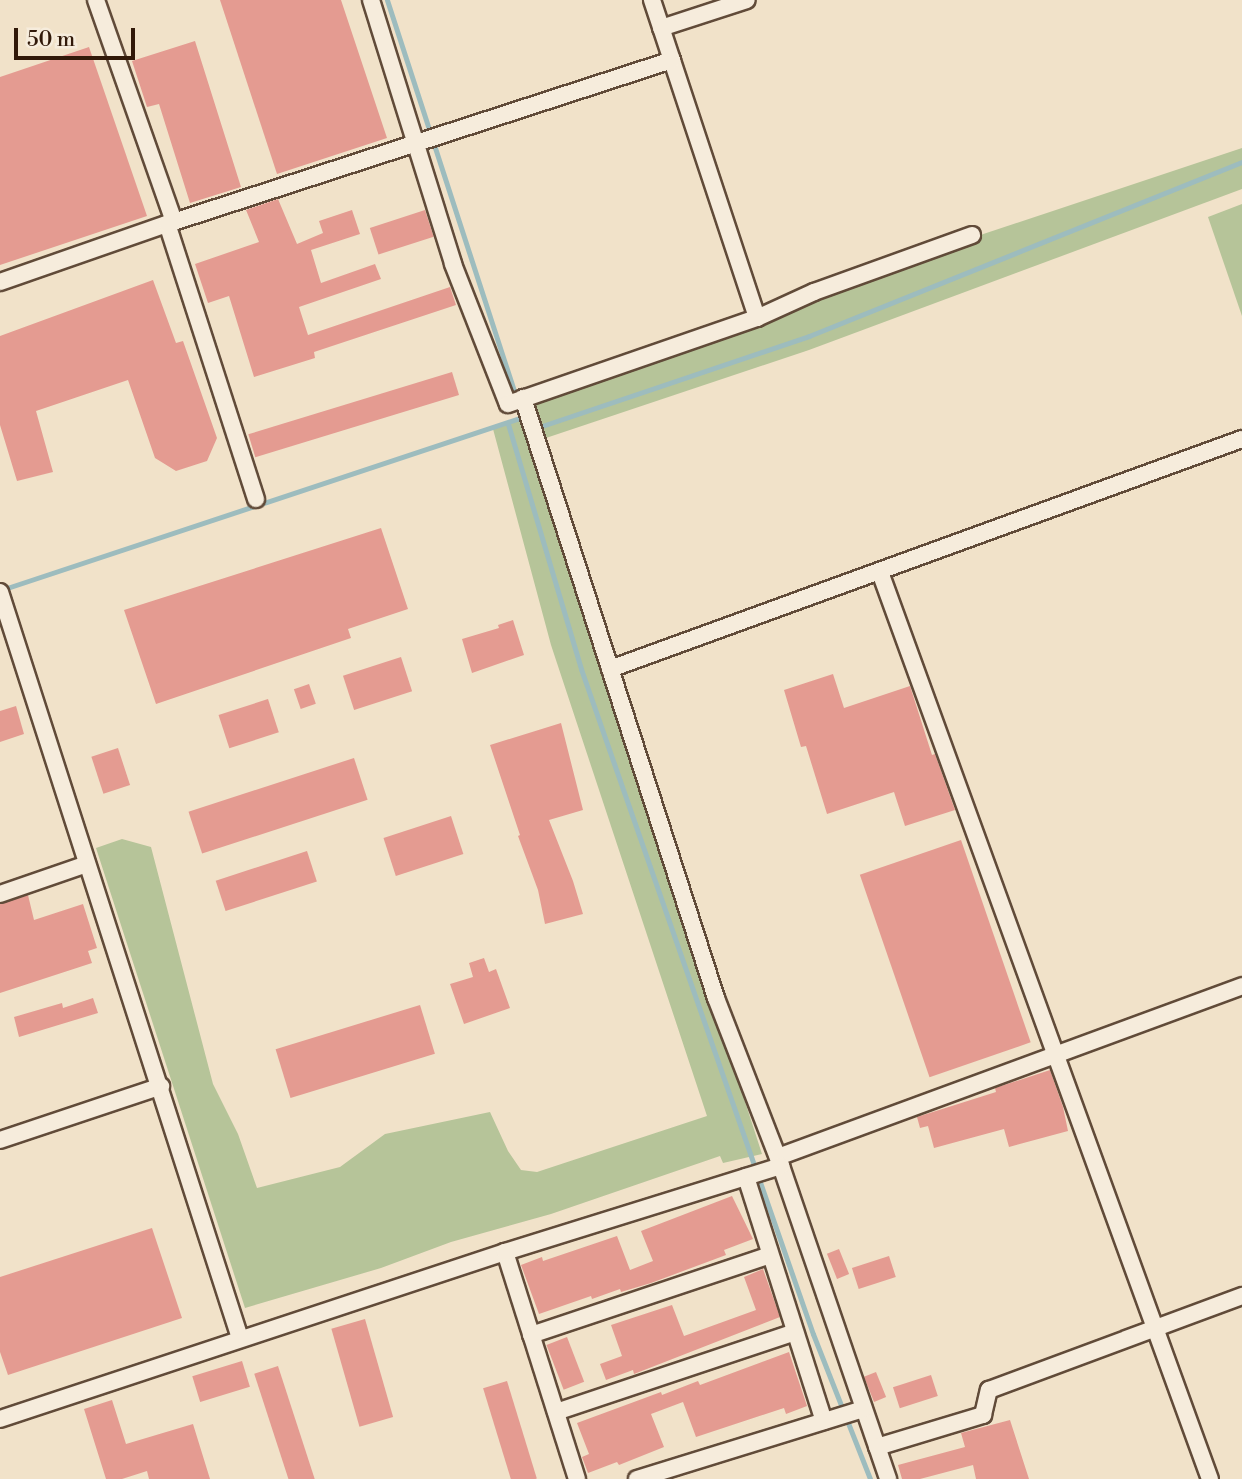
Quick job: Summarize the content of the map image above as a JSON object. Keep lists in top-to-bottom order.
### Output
{
  "scale_bar": "50 m"
}
